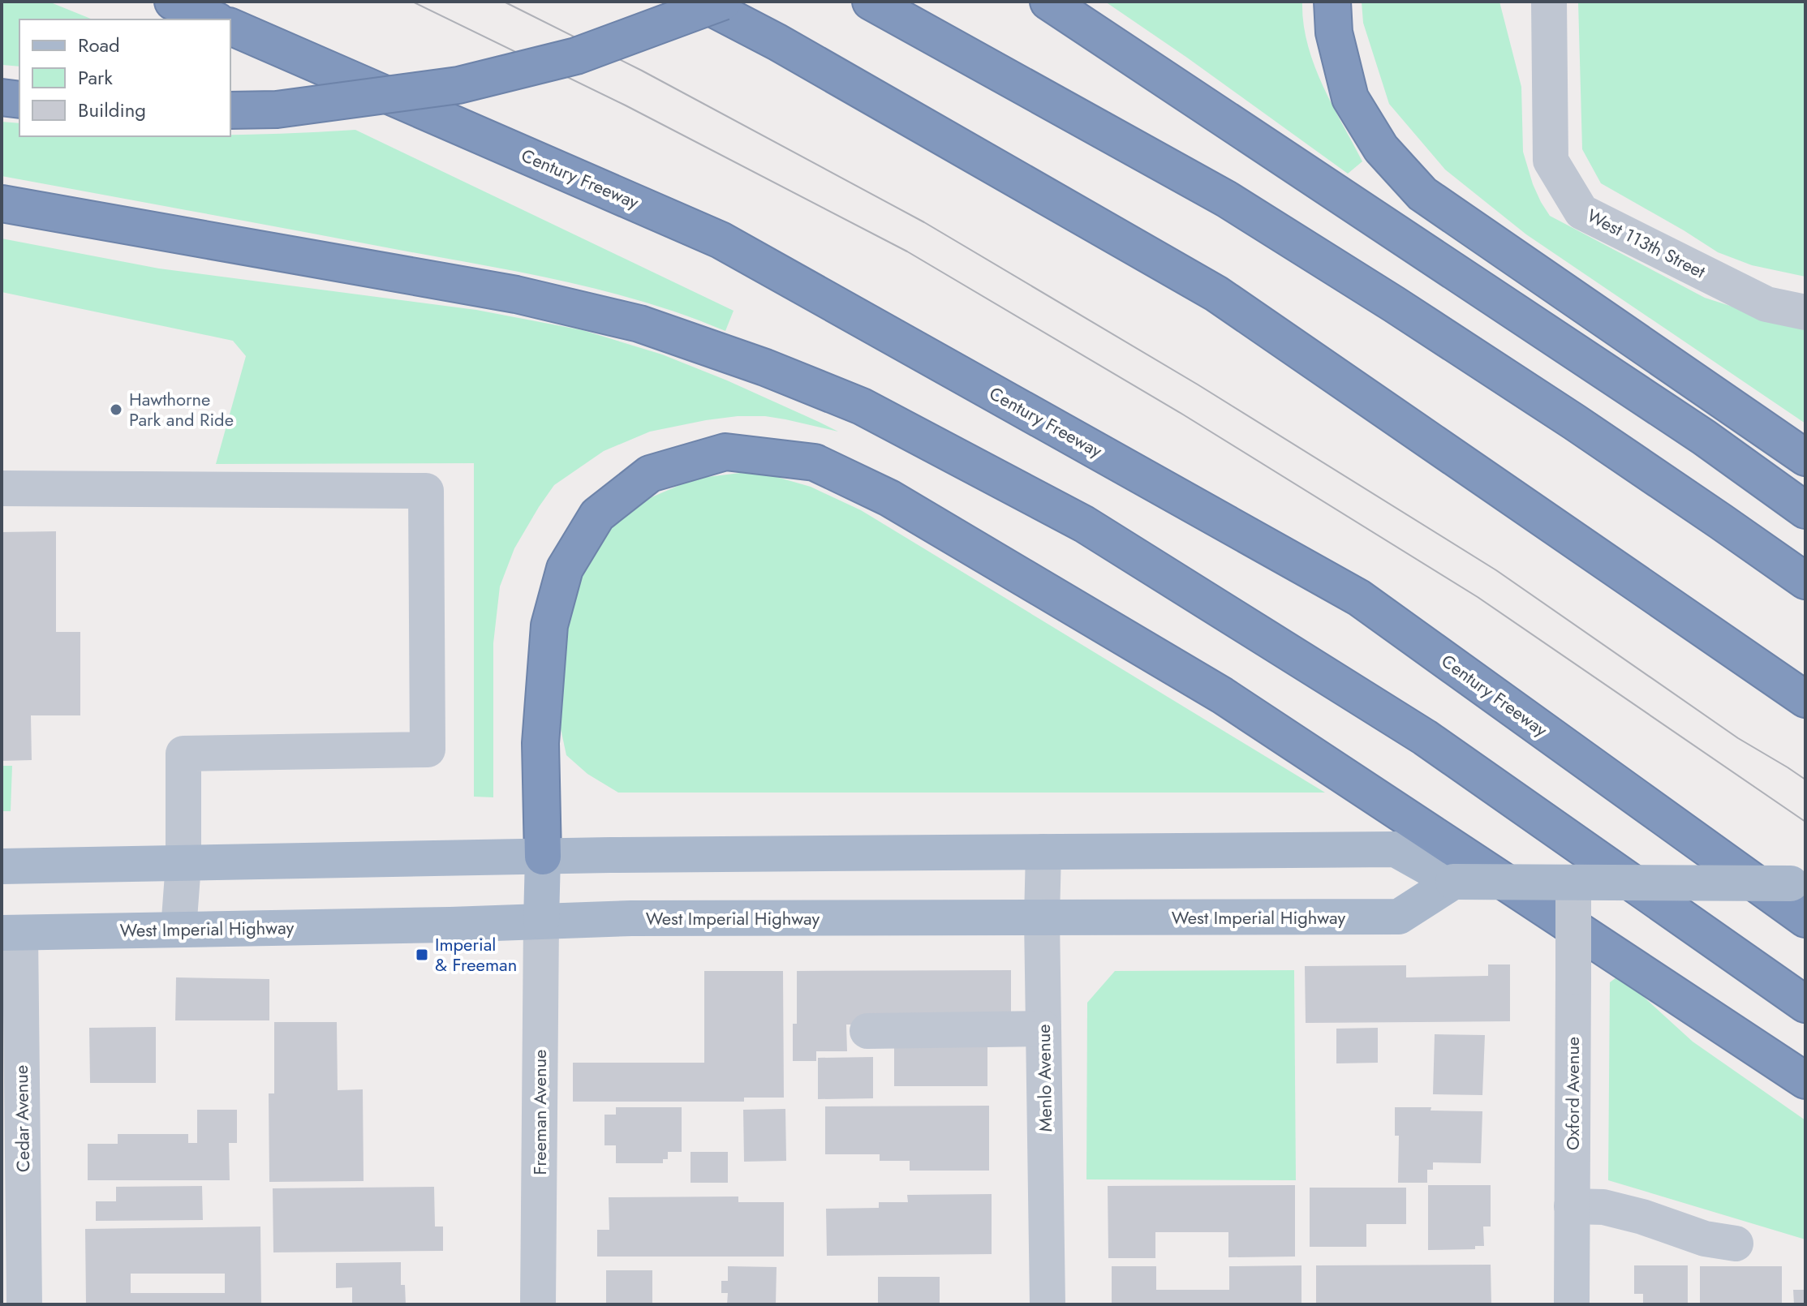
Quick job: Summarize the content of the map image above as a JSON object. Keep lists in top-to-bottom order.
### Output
{
  "streets": {
    "highway": ["Century Freeway"],
    "main road": ["West Imperial Highway"],
    "street": [
      "West 113th Street",
      "Menlo Avenue",
      "Oxford Avenue",
      "Freeman Avenue",
      "Cedar Avenue"
    ]
  },
  "crossings": [
    ["West Imperial Highway", "Menlo Avenue"],
    ["West Imperial Highway", "Freeman Avenue"],
    ["West Imperial Highway", "Cedar Avenue"]
  ],
  "places": {
    "other": ["Hawthorne Park and Ride"],
    "transit": ["Imperial & Freeman"]
  },
  "legend": ["Road", "Park", "Building"]
}
